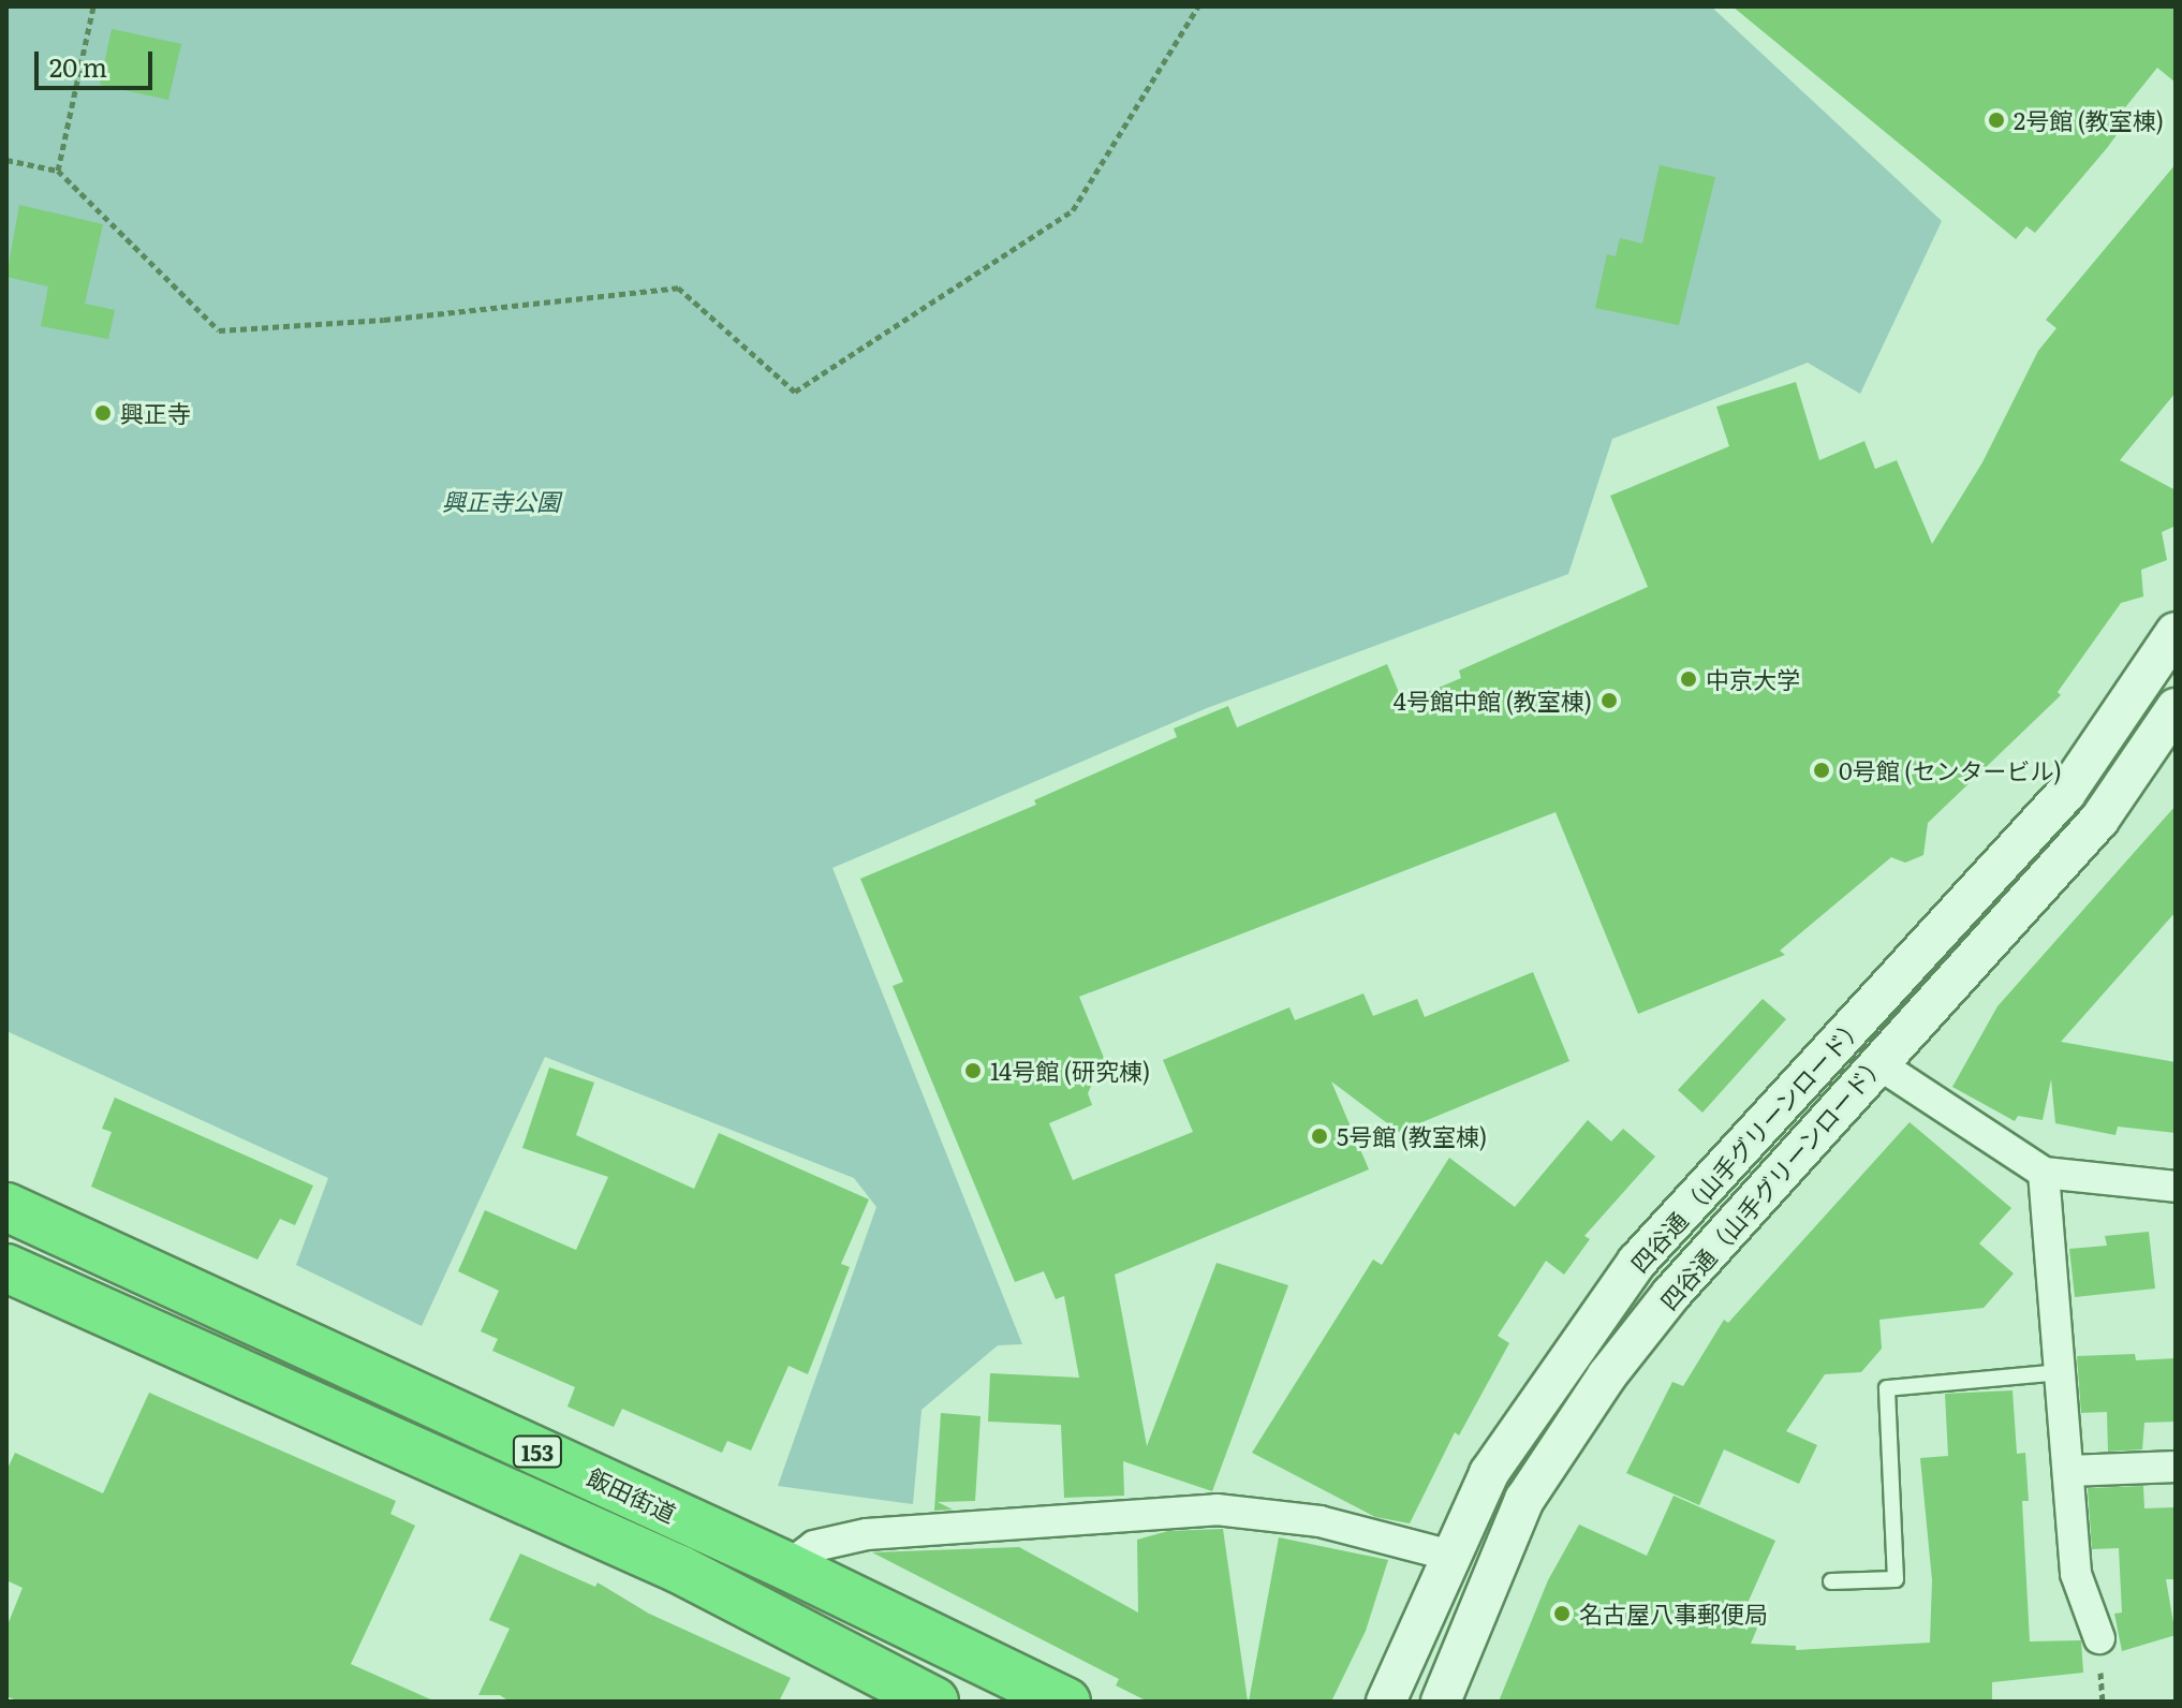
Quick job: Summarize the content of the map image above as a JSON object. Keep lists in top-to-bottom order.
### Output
{
  "streets": {
    "highway": ["153", "飯田街道"],
    "street": ["四谷通 （山手グリーンロード）", "四谷通（山手グリーンロード）"]
  },
  "parks": ["興正寺公園"],
  "places": [
    "2号館 (教室棟)",
    "興正寺",
    "中京大学",
    "4号館中館 (教室棟)",
    "0号館 (センタービル)",
    "14号館 (研究棟)",
    "5号館 (教室棟)",
    "名古屋八事郵便局"
  ],
  "scale_bar": "20 m"
}
